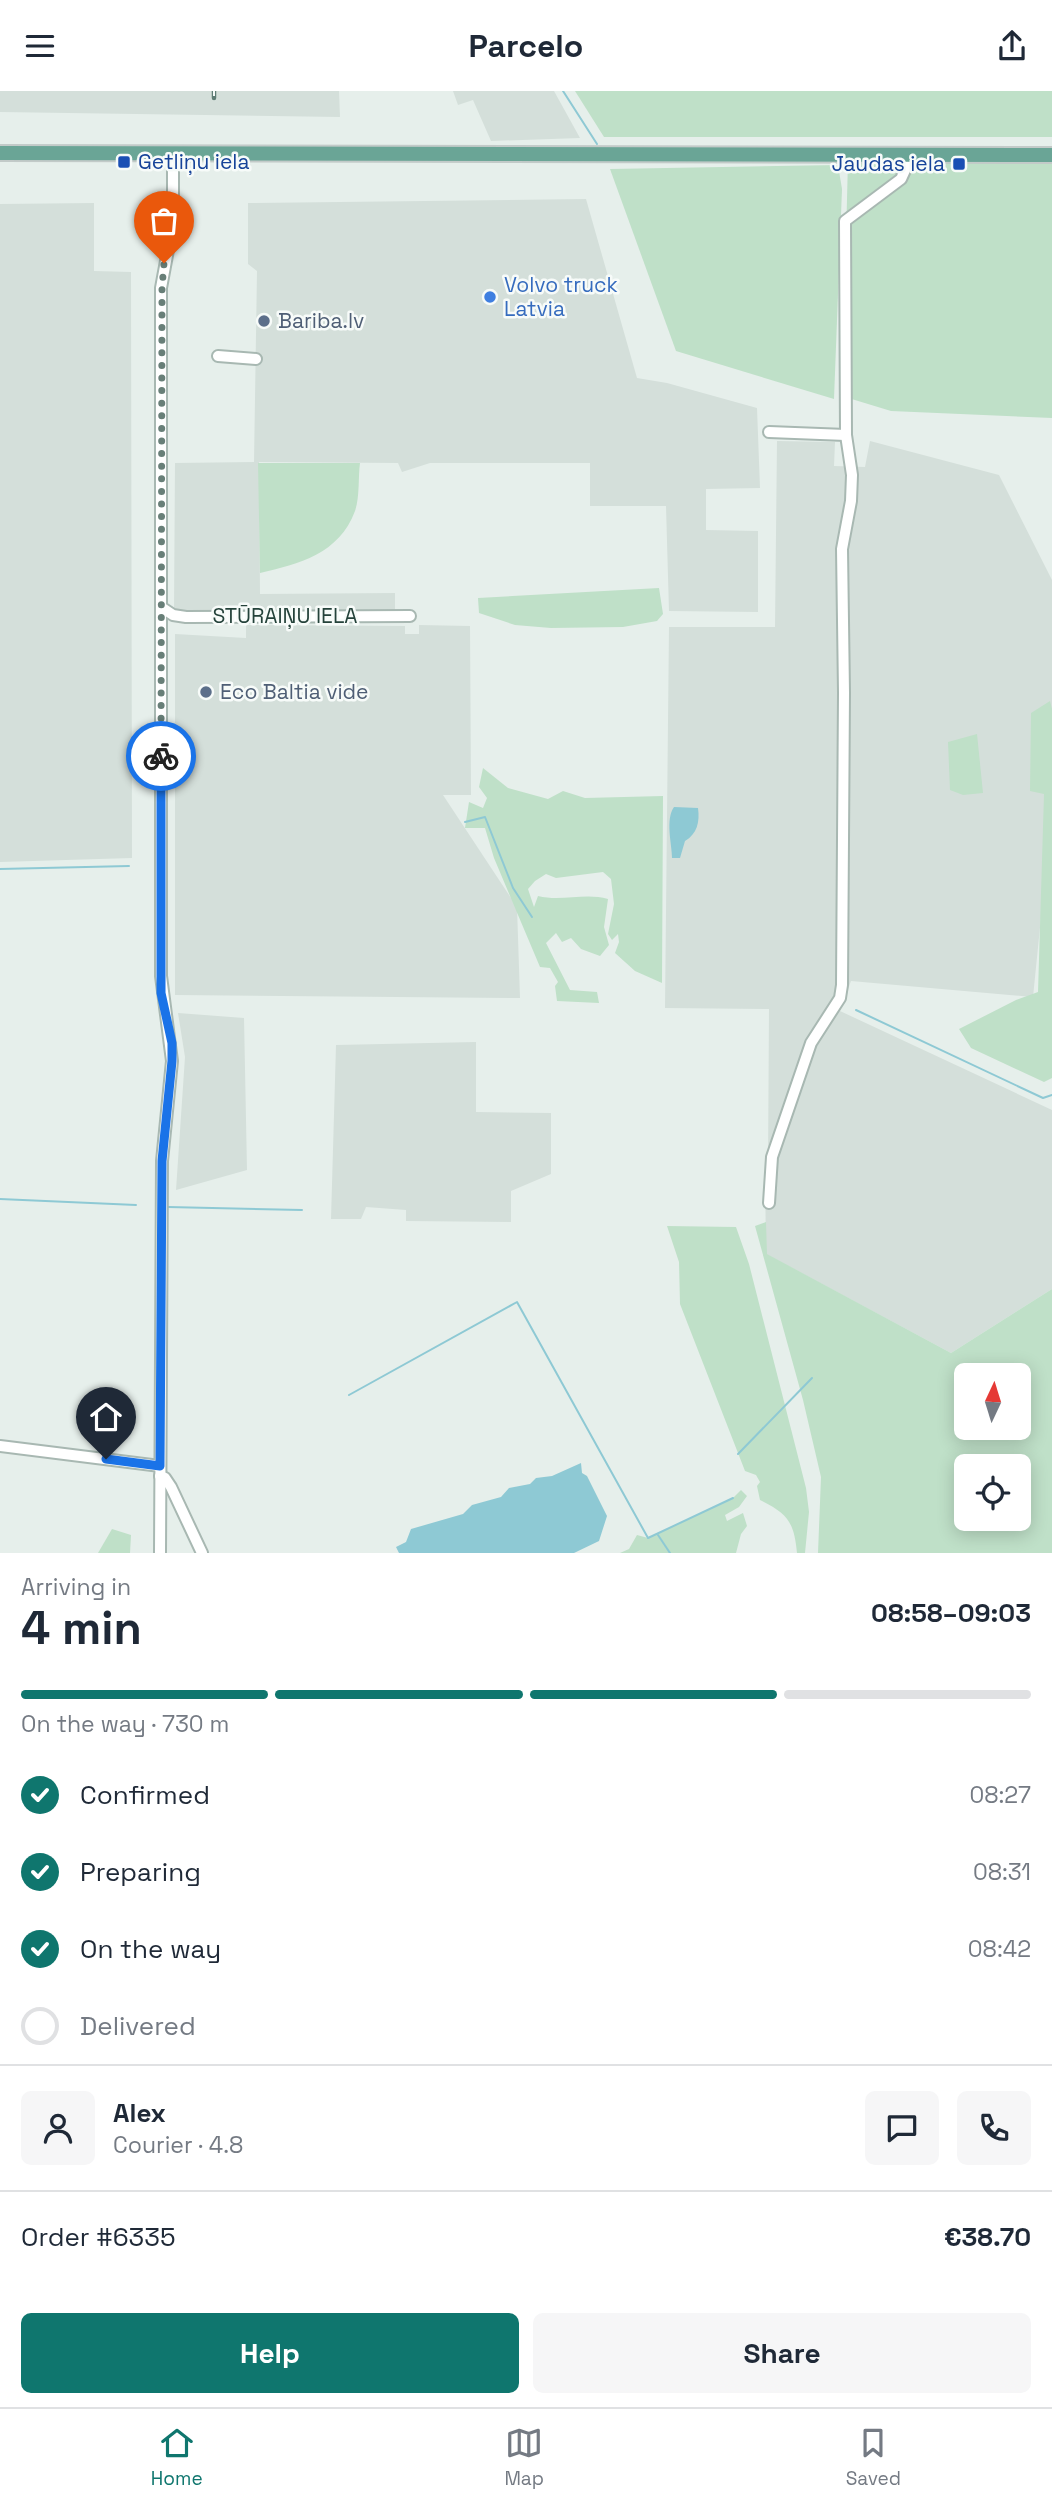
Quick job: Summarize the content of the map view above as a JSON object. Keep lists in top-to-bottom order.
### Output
{
  "streets": {
    "street": ["STŪRAIŅU IELA"]
  },
  "places": {
    "transit": ["Getliņu iela", "Jaudas iela"],
    "other": ["Volvo truck Latvia", "Bariba.lv", "Eco Baltia vide"]
  },
  "north": "top",
  "page": {
    "header": "Parcelo",
    "heading": ["4 min", "Arriving in", "08:58–09:03"],
    "panel": [
      "Alex",
      "Courier · 4.8",
      "Order #6335",
      "€38.70"
    ],
    "bar": "On the way · 730 m",
    "list": [
      ["Confirmed", "08:27"],
      ["Preparing", "08:31"],
      ["On the way", "08:42"],
      "Delivered"
    ],
    "buttons": ["Help", "Share"],
    "tabs": ["Home", "Map", "Saved"]
  }
}
